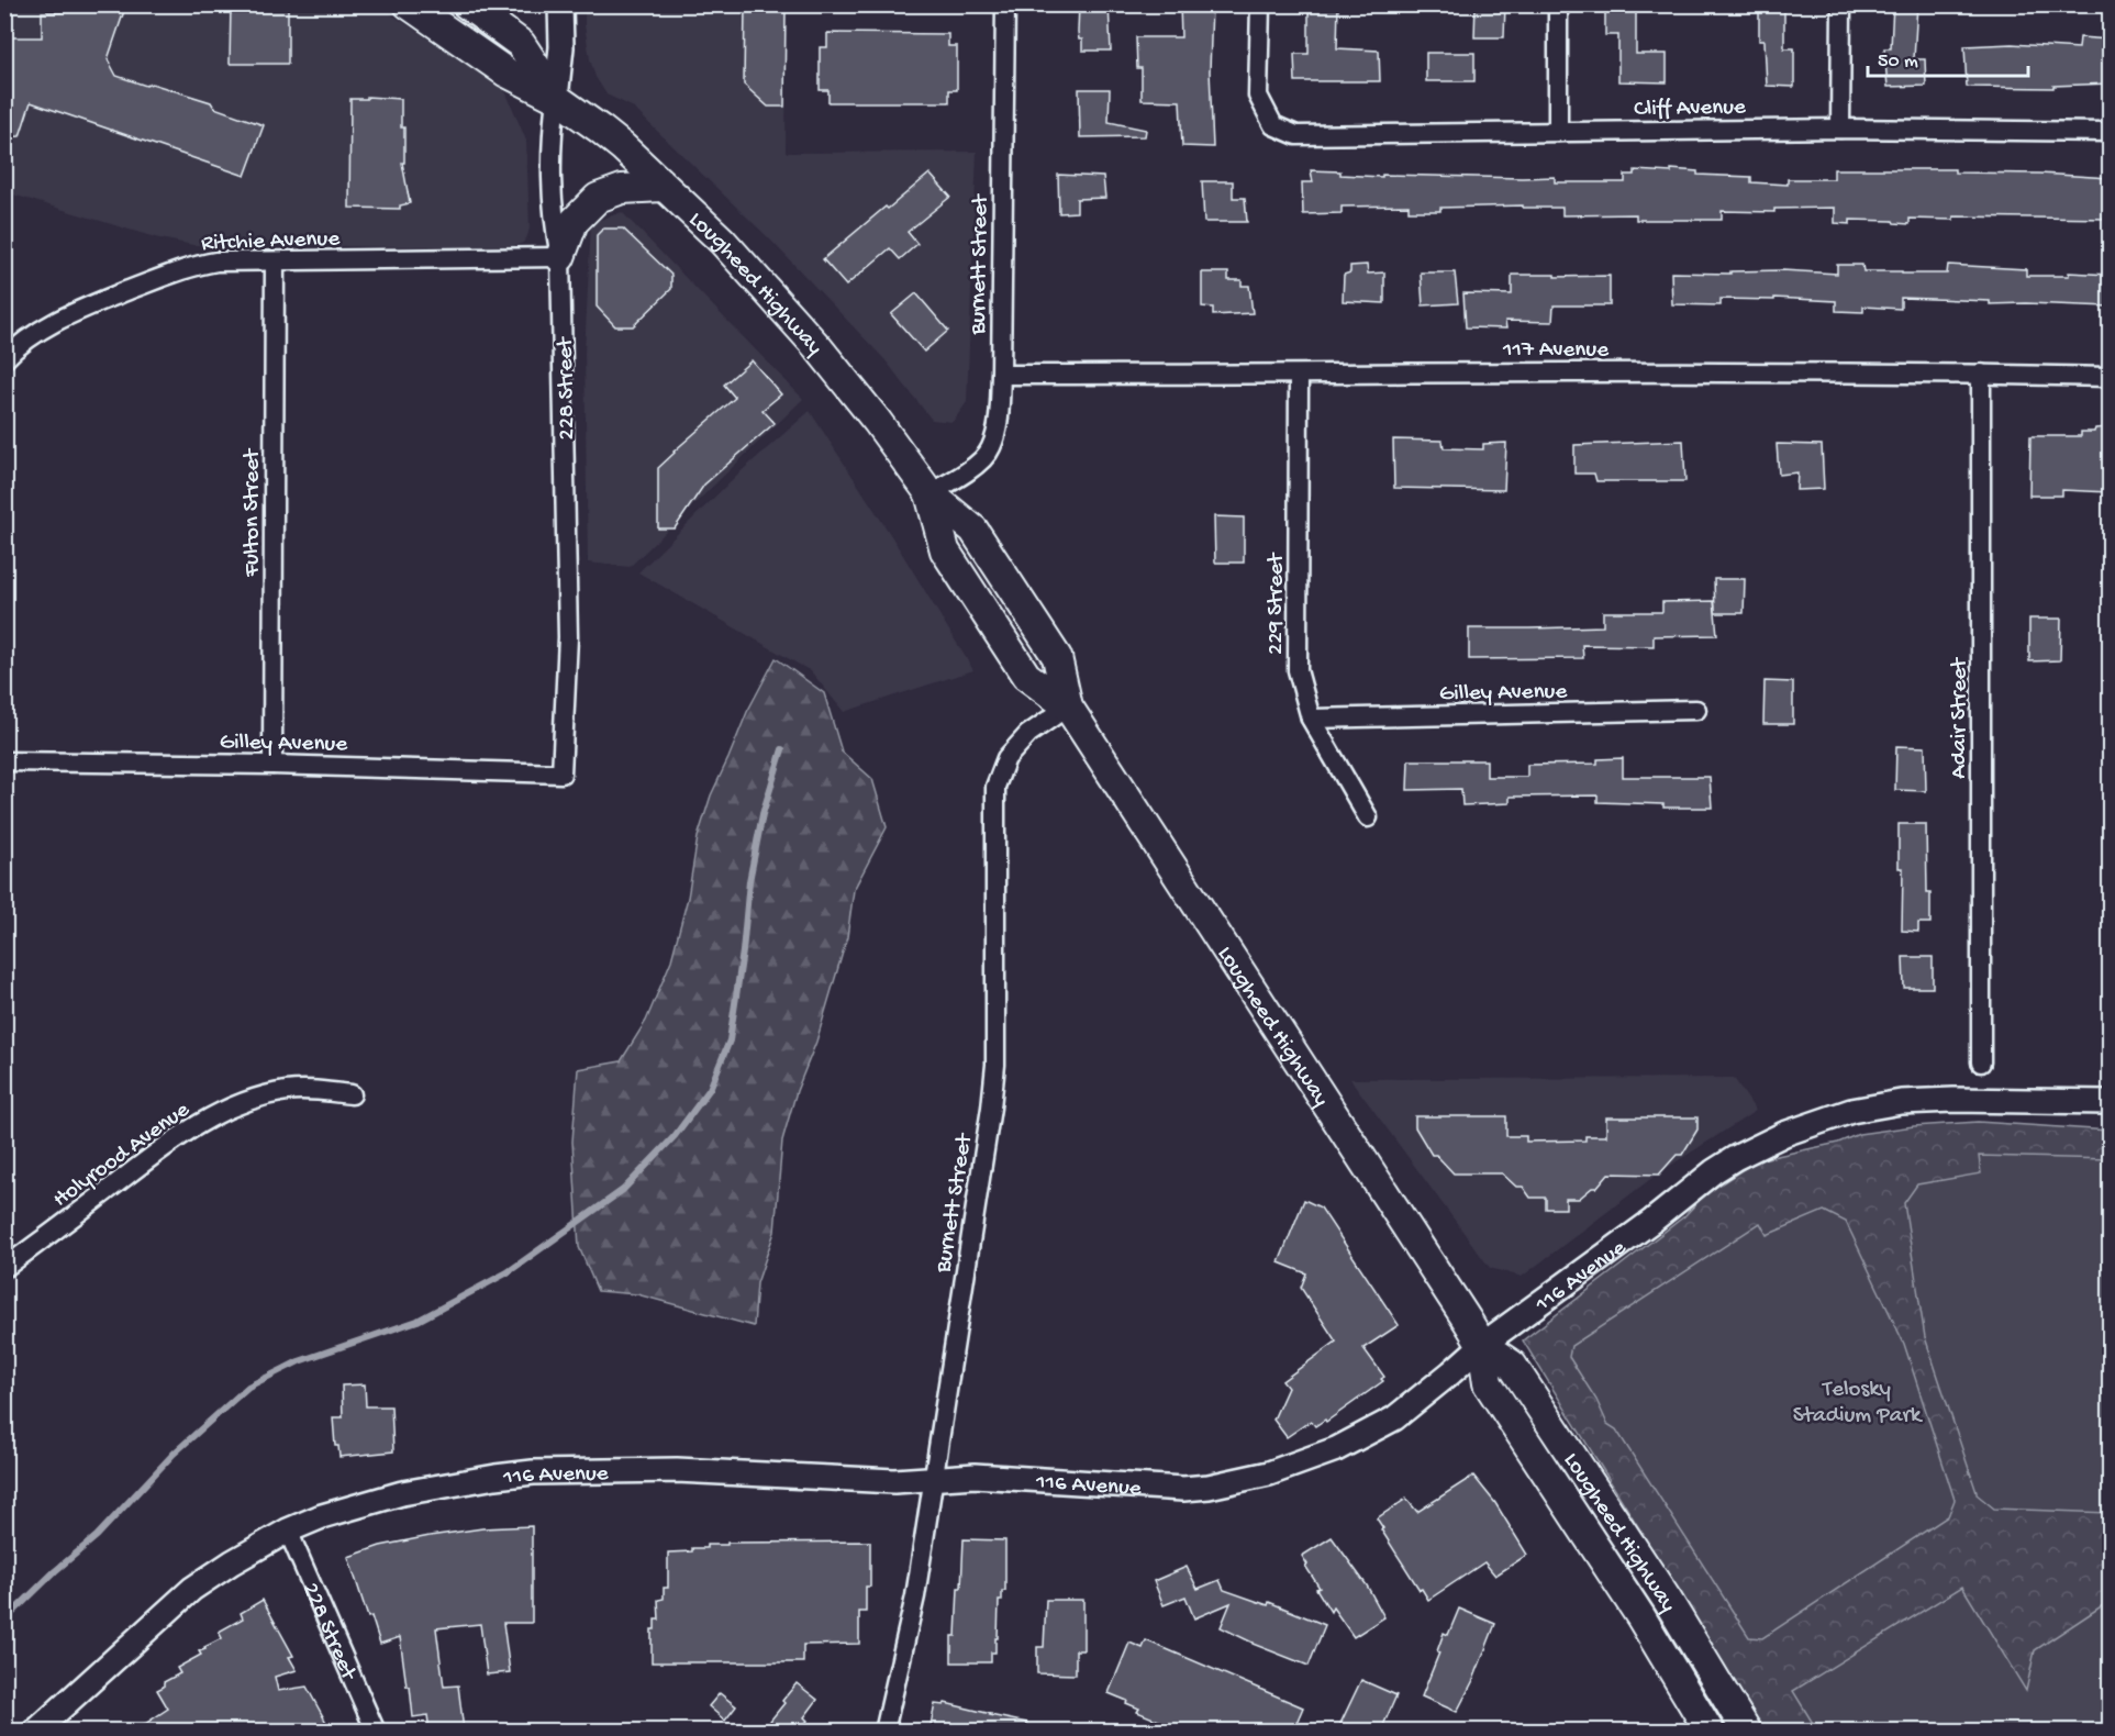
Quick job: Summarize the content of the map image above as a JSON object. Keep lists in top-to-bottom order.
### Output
{
  "streets": {
    "main road": ["Lougheed Highway"],
    "street": [
      "Cliff Avenue",
      "Ritchie Avenue",
      "Burnett Street",
      "117 Avenue",
      "228 Street",
      "Fulton Street",
      "229 Street",
      "Gilley Avenue",
      "Adair Street",
      "Holyrood Avenue",
      "116 Avenue"
    ]
  },
  "crossings": [
    ["Ritchie Avenue", "228 Street"],
    ["Ritchie Avenue", "Fulton Street"],
    ["Burnett Street", "Lougheed Highway"],
    ["Burnett Street", "117 Avenue"],
    ["Burnett Street", "116 Avenue"],
    ["Lougheed Highway", "228 Street"],
    ["Lougheed Highway", "116 Avenue"],
    ["117 Avenue", "229 Street"],
    ["117 Avenue", "Adair Street"],
    ["228 Street", "Gilley Avenue"],
    ["228 Street", "116 Avenue"],
    ["Fulton Street", "Gilley Avenue"],
    ["229 Street", "Gilley Avenue"]
  ],
  "parks": ["Telosky Stadium Park"],
  "scale_bar": "50 m"
}
